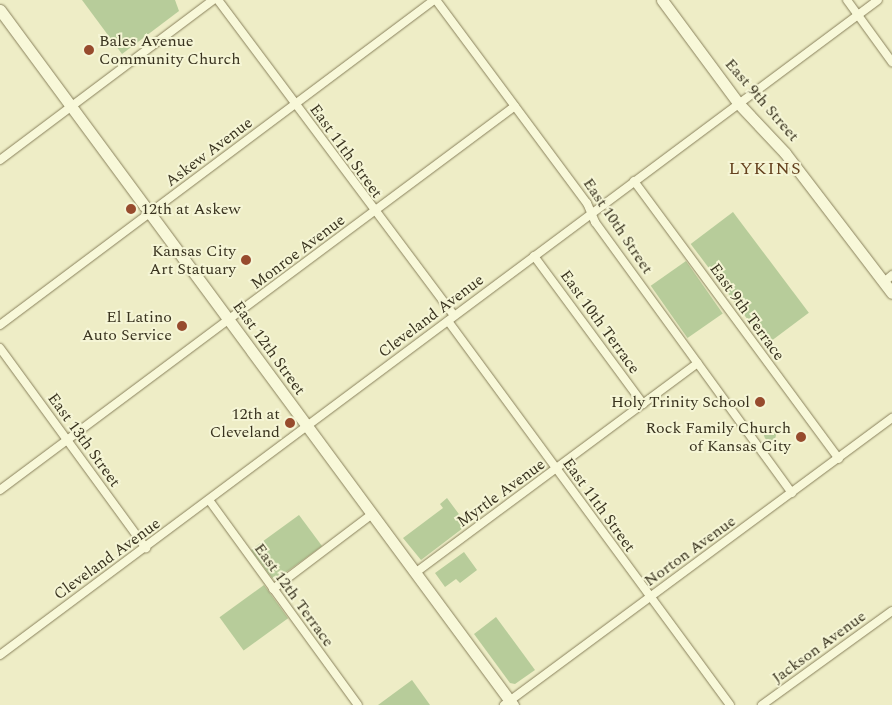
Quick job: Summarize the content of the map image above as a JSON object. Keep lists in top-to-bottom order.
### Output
{
  "streets": {
    "street": [
      "East 9th Street",
      "East 11th Street",
      "Askew Avenue",
      "East 10th Street",
      "Monroe Avenue",
      "East 9th Terrace",
      "Cleveland Avenue",
      "East 10th Terrace",
      "East 12th Street",
      "East 13th Street",
      "Myrtle Avenue",
      "Norton Avenue",
      "East 12th Terrace",
      "Jackson Avenue"
    ]
  },
  "crossings": [
    ["East 9th Street", "Cleveland Avenue"],
    ["East 11th Street", "Askew Avenue"],
    ["East 11th Street", "Monroe Avenue"],
    ["East 11th Street", "Cleveland Avenue"],
    ["East 11th Street", "Myrtle Avenue"],
    ["East 11th Street", "Norton Avenue"],
    ["Askew Avenue", "East 10th Street"],
    ["Askew Avenue", "East 12th Street"],
    ["East 10th Street", "Monroe Avenue"],
    ["East 10th Street", "Cleveland Avenue"],
    ["East 10th Street", "Myrtle Avenue"],
    ["East 10th Street", "Norton Avenue"],
    ["Monroe Avenue", "East 12th Street"],
    ["Monroe Avenue", "East 13th Street"],
    ["East 9th Terrace", "Cleveland Avenue"],
    ["East 9th Terrace", "Norton Avenue"],
    ["Cleveland Avenue", "East 10th Terrace"],
    ["Cleveland Avenue", "East 12th Street"],
    ["Cleveland Avenue", "East 13th Street"],
    ["Cleveland Avenue", "East 12th Terrace"],
    ["East 10th Terrace", "Myrtle Avenue"],
    ["East 12th Street", "Myrtle Avenue"],
    ["East 12th Street", "Norton Avenue"]
  ],
  "districts": ["LYKINS"],
  "places": [
    "Bales Avenue Community Church",
    "12th at Askew",
    "Kansas City Art Statuary",
    "El Latino Auto Service",
    "Holy Trinity School",
    "12th at Cleveland",
    "Rock Family Church of Kansas City"
  ]
}
